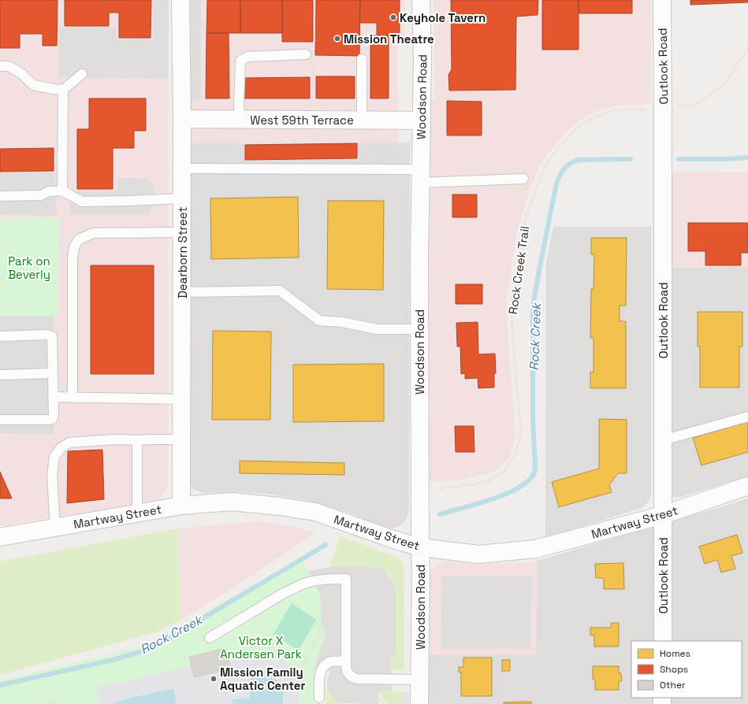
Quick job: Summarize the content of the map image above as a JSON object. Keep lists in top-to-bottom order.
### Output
{
  "streets": {
    "street": [
      "Outlook Road",
      "Woodson Road",
      "West 59th Terrace",
      "Dearborn Street",
      "Martway Street"
    ],
    "path": ["Rock Creek Trail"]
  },
  "crossings": [
    ["Outlook Road", "Martway Street"],
    ["Woodson Road", "West 59th Terrace"],
    ["Woodson Road", "Martway Street"],
    ["West 59th Terrace", "Dearborn Street"],
    ["Dearborn Street", "Martway Street"]
  ],
  "water": ["Rock Creek"],
  "parks": ["Park on Beverly", "Victor X Andersen Park"],
  "places": ["Keyhole Tavern", "Mission Theatre", "Mission Family Aquatic Center"],
  "legend": ["Homes", "Shops", "Other"]
}
